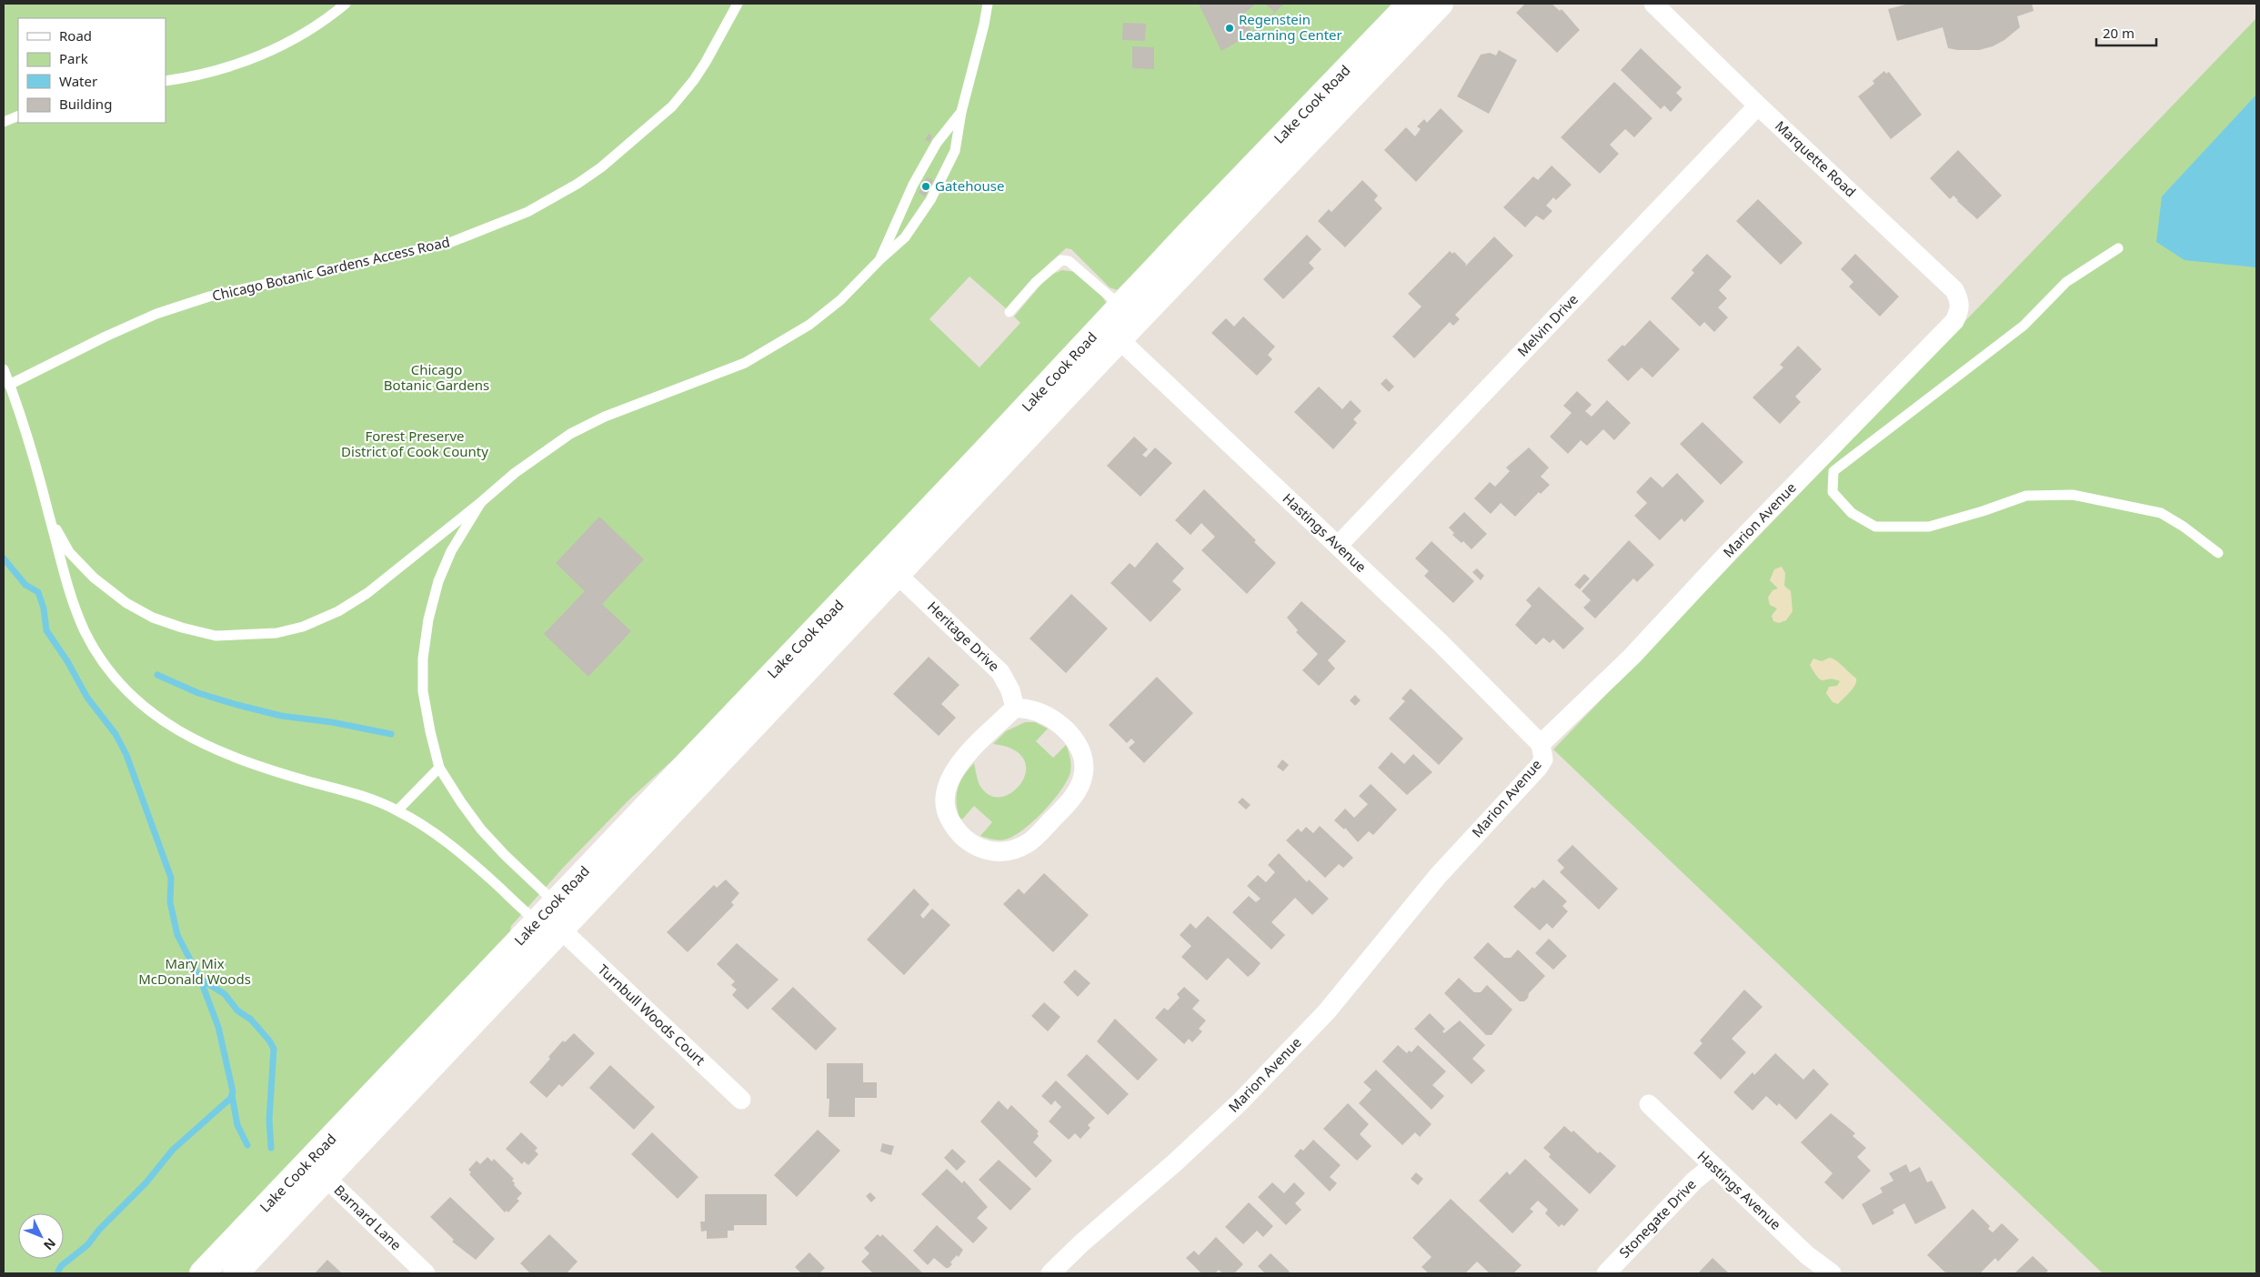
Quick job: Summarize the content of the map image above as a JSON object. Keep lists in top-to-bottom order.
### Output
{
  "streets": {
    "main road": ["Lake Cook Road"],
    "street": [
      "Marquette Road",
      "Melvin Drive",
      "Marion Avenue",
      "Hastings Avenue",
      "Heritage Drive",
      "Turnbull Woods Court",
      "Barnard Lane",
      "Stonegate Drive"
    ],
    "lane": ["Chicago Botanic Gardens Access Road"]
  },
  "crossings": [
    ["Lake Cook Road", "Hastings Avenue"],
    ["Lake Cook Road", "Heritage Drive"],
    ["Lake Cook Road", "Turnbull Woods Court"],
    ["Lake Cook Road", "Barnard Lane"],
    ["Marquette Road", "Melvin Drive"],
    ["Marquette Road", "Marion Avenue"],
    ["Melvin Drive", "Hastings Avenue"],
    ["Marion Avenue", "Hastings Avenue"],
    ["Hastings Avenue", "Stonegate Drive"]
  ],
  "parks": ["Chicago Botanic Gardens", "Forest Preserve District of Cook County", "Mary Mix McDonald Woods"],
  "places": ["Regenstein Learning Center", "Gatehouse"],
  "legend": [
    "Road",
    "Park",
    "Water",
    "Building"
  ],
  "scale_bar": "20 m",
  "north": "bottom right"
}
